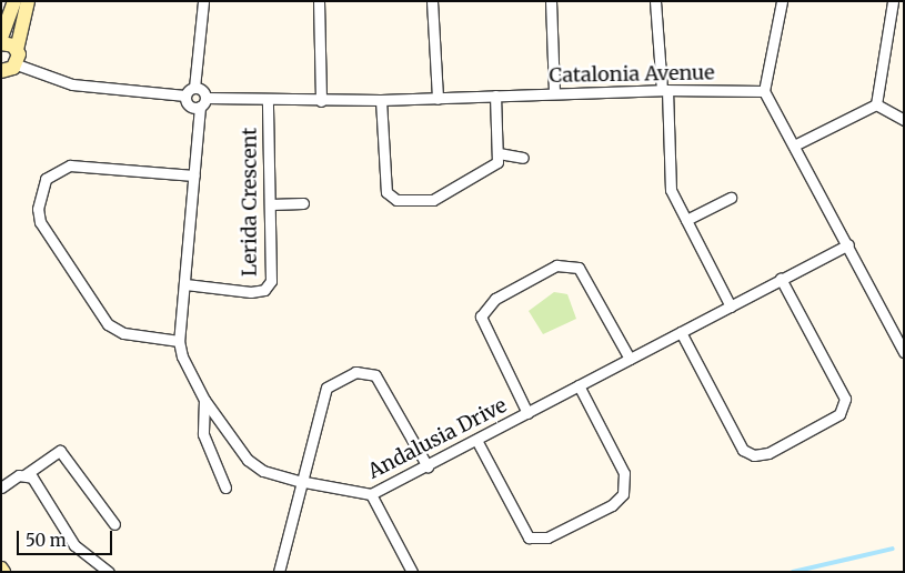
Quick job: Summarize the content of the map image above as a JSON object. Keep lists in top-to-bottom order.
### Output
{
  "streets": {
    "street": ["Catalonia Avenue", "Lerida Crescent", "Andalusia Drive"]
  },
  "crossings": [
    ["Catalonia Avenue", "Lerida Crescent"]
  ],
  "scale_bar": "50 m"
}
